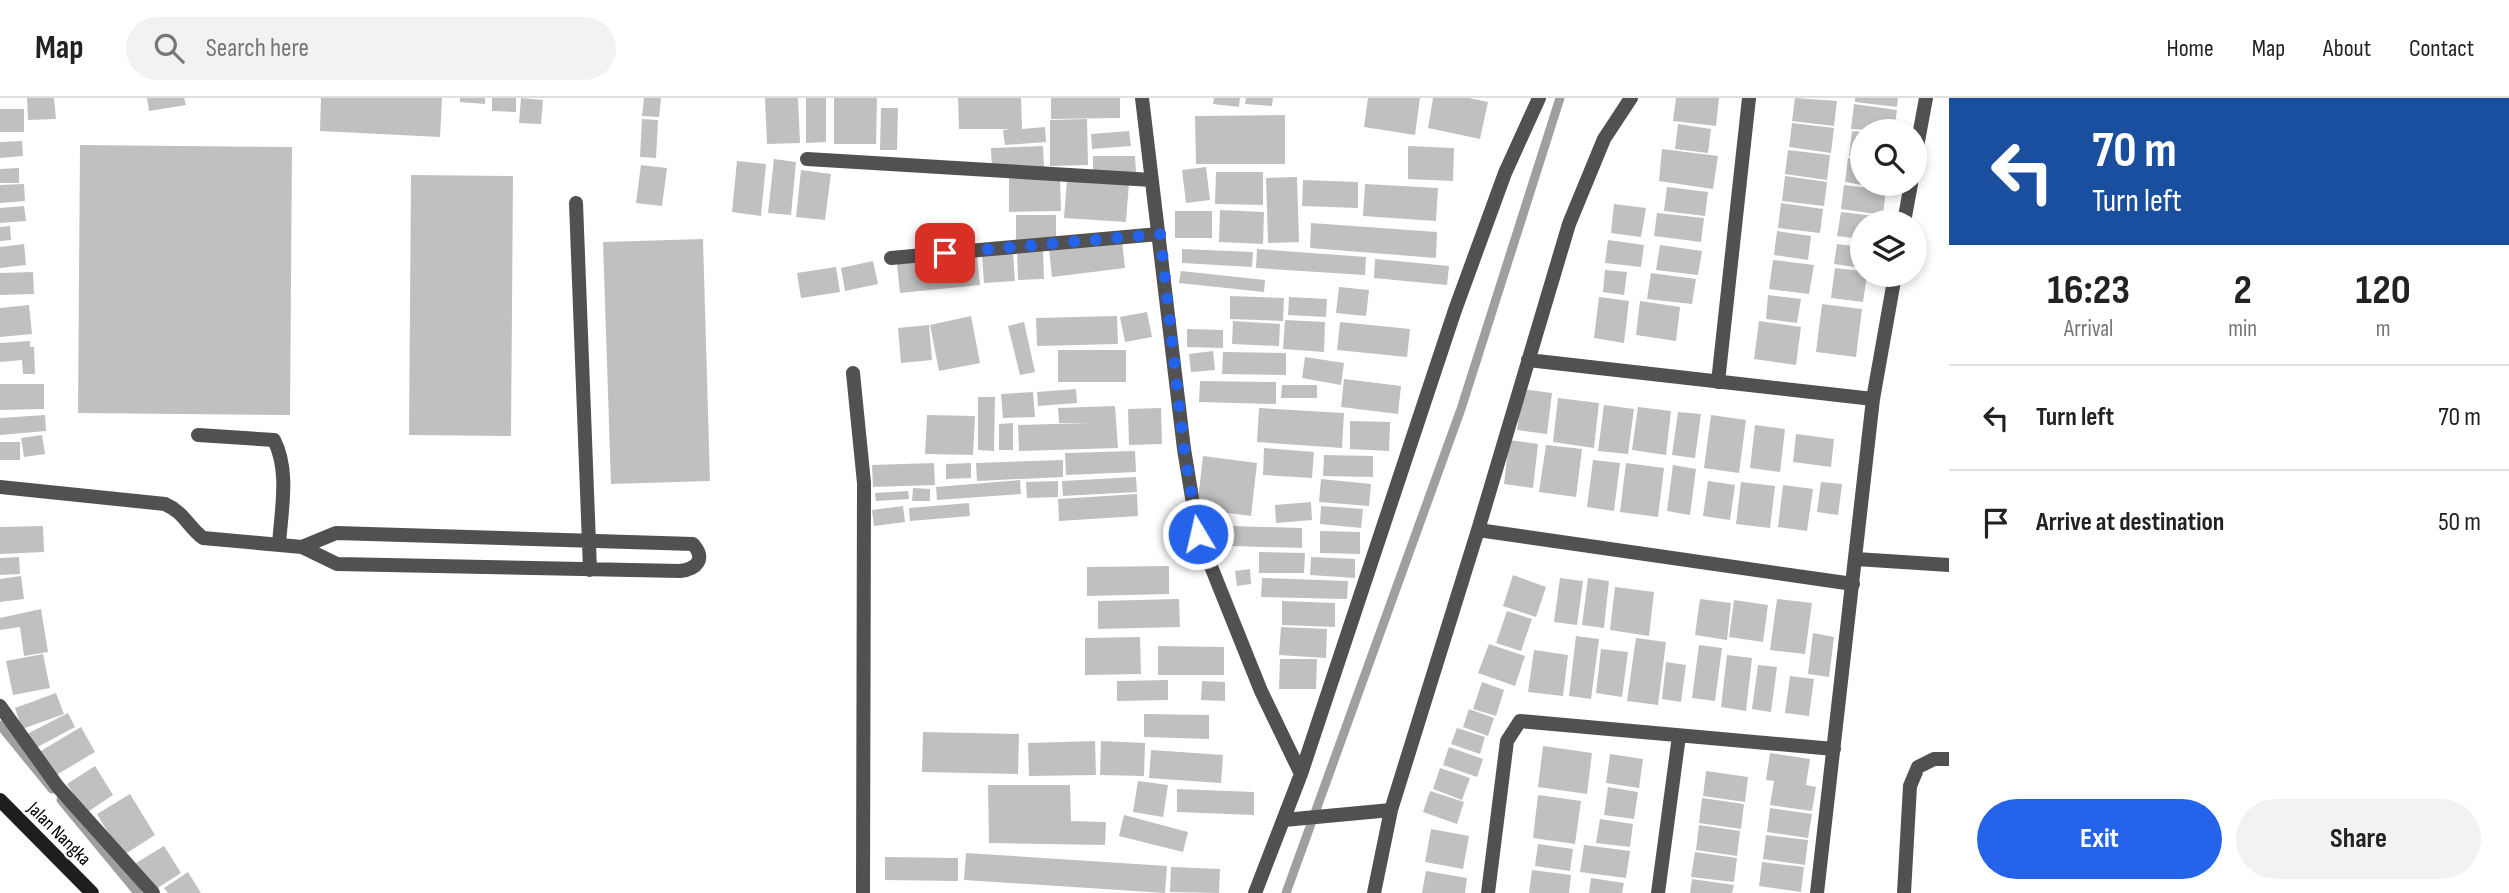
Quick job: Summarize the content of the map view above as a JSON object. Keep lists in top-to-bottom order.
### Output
{
  "streets": {
    "street": ["Jalan Nangka"]
  },
  "page": {
    "header": "Map",
    "search": "Search here",
    "nav": [
      "Home",
      "Map",
      "About",
      "Contact"
    ],
    "turn": ["70 m", "Turn left"],
    "eta": [
      "16:23",
      "Arrival",
      "2",
      "min",
      "120",
      "m"
    ],
    "list": [
      {
        "name": "Turn left",
        "value": "70 m"
      },
      {
        "name": "Arrive at destination",
        "value": "50 m"
      }
    ],
    "buttons": ["Exit", "Share"]
  }
}
